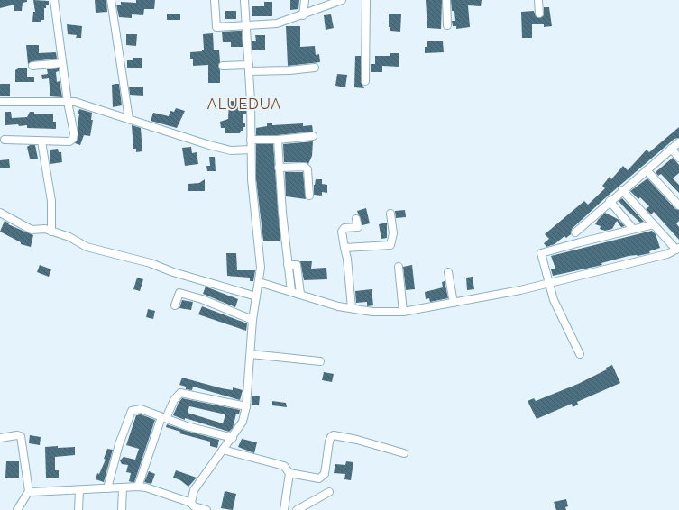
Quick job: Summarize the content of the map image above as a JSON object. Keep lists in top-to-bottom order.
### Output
{
  "districts": ["ALUEDUA"]
}
